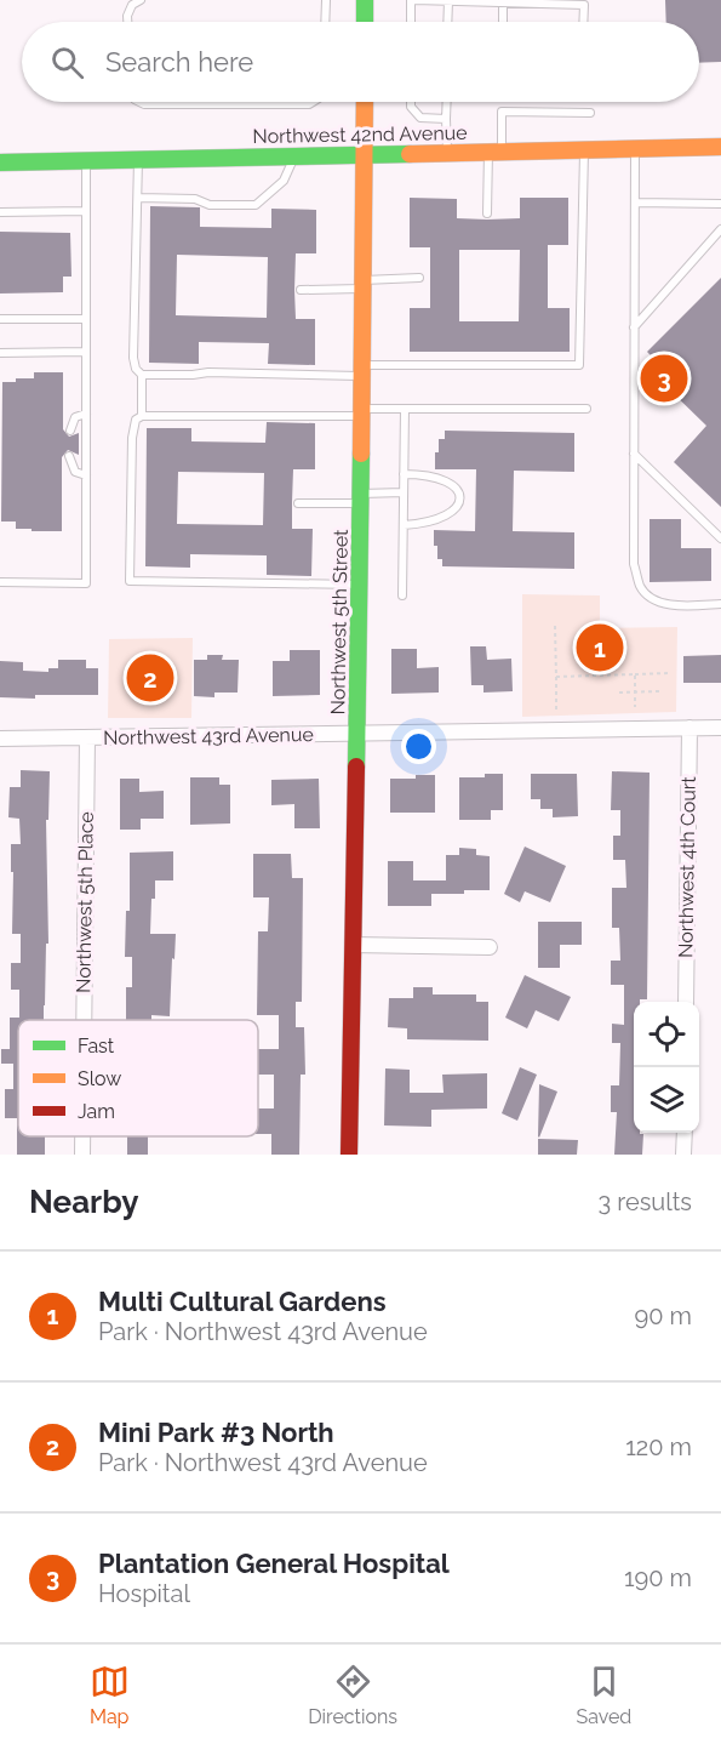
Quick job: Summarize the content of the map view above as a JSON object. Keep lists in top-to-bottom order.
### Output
{
  "streets": {
    "street": [
      "Northwest 42nd Avenue",
      "Northwest 5th Street",
      "Northwest 43rd Avenue",
      "Northwest 4th Court",
      "Northwest 5th Place"
    ]
  },
  "crossings": [
    ["Northwest 42nd Avenue", "Northwest 5th Street"],
    ["Northwest 5th Street", "Northwest 43rd Avenue"],
    ["Northwest 43rd Avenue", "Northwest 4th Court"],
    ["Northwest 43rd Avenue", "Northwest 5th Place"]
  ],
  "legend": ["Fast", "Slow", "Jam"],
  "page": {
    "search": "Search here",
    "pins": ["3", "1", "2"],
    "heading": ["Nearby", "3 results"],
    "list": [
      {
        "mark": "1",
        "name": "Multi Cultural Gardens",
        "note": "Park · Northwest 43rd Avenue",
        "value": "90 m"
      },
      {
        "mark": "2",
        "name": "Mini Park #3 North",
        "note": "Park · Northwest 43rd Avenue",
        "value": "120 m"
      },
      {
        "mark": "3",
        "name": "Plantation General Hospital",
        "note": "Hospital",
        "value": "190 m"
      }
    ],
    "nav": ["Map", "Directions", "Saved"]
  }
}
